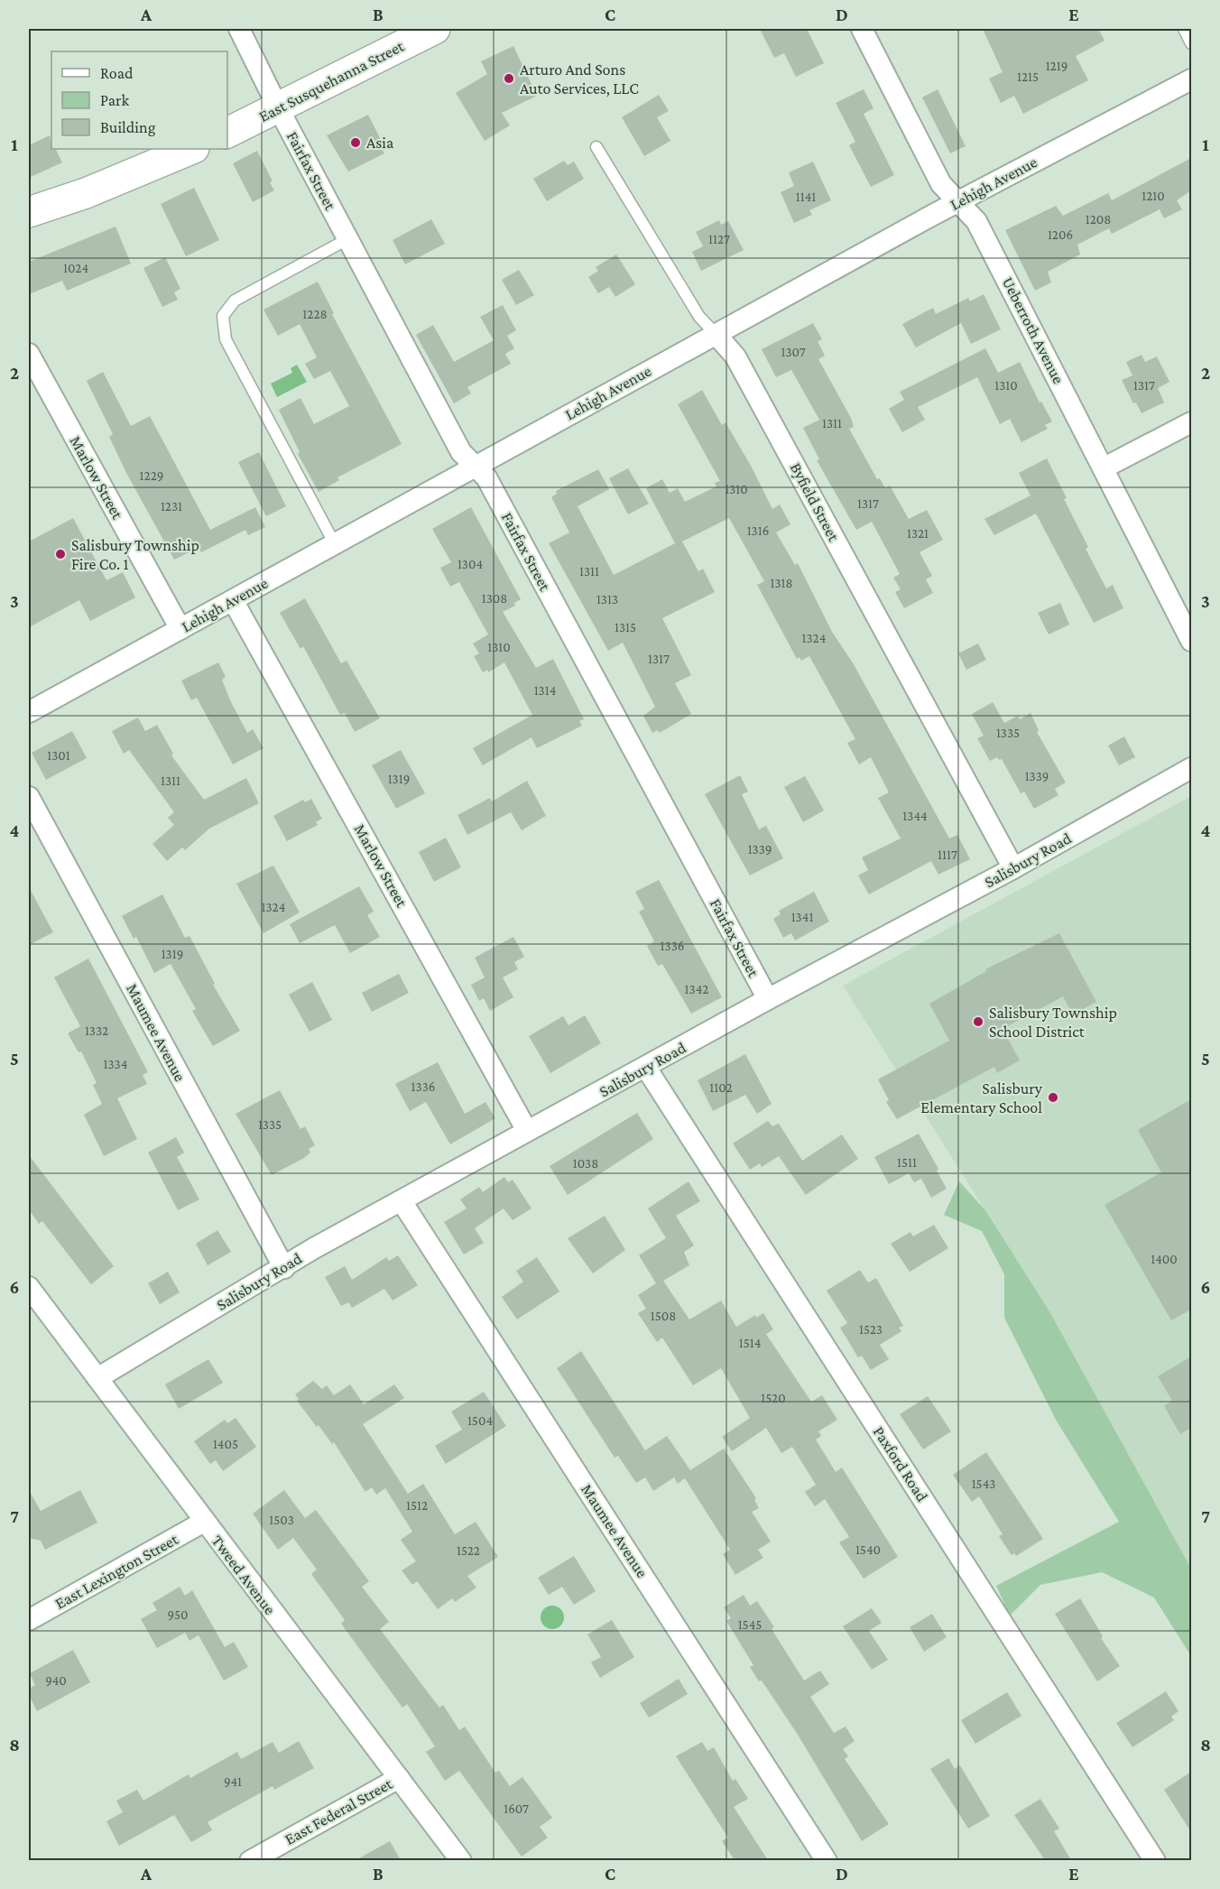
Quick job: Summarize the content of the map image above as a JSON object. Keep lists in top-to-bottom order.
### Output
{
  "streets": {
    "main road": ["East Susquehanna Street"],
    "street": [
      "Fairfax Street",
      "Lehigh Avenue",
      "Ueberroth Avenue",
      "Marlow Street",
      "Byfield Street",
      "Salisbury Road",
      "Maumee Avenue",
      "Paxford Road",
      "East Lexington Street",
      "Tweed Avenue",
      "East Federal Street"
    ]
  },
  "crossings": [
    ["East Susquehanna Street", "Fairfax Street"],
    ["Fairfax Street", "Lehigh Avenue"],
    ["Fairfax Street", "Salisbury Road"],
    ["Lehigh Avenue", "Ueberroth Avenue"],
    ["Lehigh Avenue", "Marlow Street"],
    ["Lehigh Avenue", "Byfield Street"],
    ["Marlow Street", "Salisbury Road"],
    ["Byfield Street", "Salisbury Road"],
    ["Salisbury Road", "Maumee Avenue"],
    ["Salisbury Road", "Paxford Road"],
    ["Salisbury Road", "Tweed Avenue"],
    ["East Lexington Street", "Tweed Avenue"],
    ["Tweed Avenue", "East Federal Street"]
  ],
  "places": [
    "Arturo And Sons Auto Services, LLC",
    "Asia",
    "Salisbury Township Fire Co. 1",
    "Salisbury Township School District",
    "Salisbury Elementary School"
  ],
  "house_numbers": [
    "1219",
    "1215",
    "1210",
    "1141",
    "1208",
    "1206",
    "1127",
    "1024",
    "1228",
    "1307",
    "1310",
    "1317",
    "1311",
    "1229",
    "1310",
    "1317",
    "1231",
    "1316",
    "1321",
    "1304",
    "1311",
    "1318",
    "1308",
    "1313",
    "1315",
    "1324",
    "1310",
    "1317",
    "1314",
    "1335",
    "1301",
    "1339",
    "1319",
    "1311",
    "1344",
    "1339",
    "1117",
    "1324",
    "1341",
    "1336",
    "1319",
    "1342",
    "1332",
    "1334",
    "1336",
    "1102",
    "1335",
    "1511",
    "1038",
    "1400",
    "1508",
    "1523",
    "1514",
    "1520",
    "1504",
    "1405",
    "1543",
    "1512",
    "1503",
    "1540",
    "1522",
    "950",
    "1545",
    "940",
    "941",
    "1607"
  ],
  "legend": ["Road", "Park", "Building"],
  "grid": {
    "columns": [
      "A",
      "B",
      "C",
      "D",
      "E"
    ],
    "rows": [
      "1",
      "2",
      "3",
      "4",
      "5",
      "6",
      "7",
      "8"
    ]
  }
}
